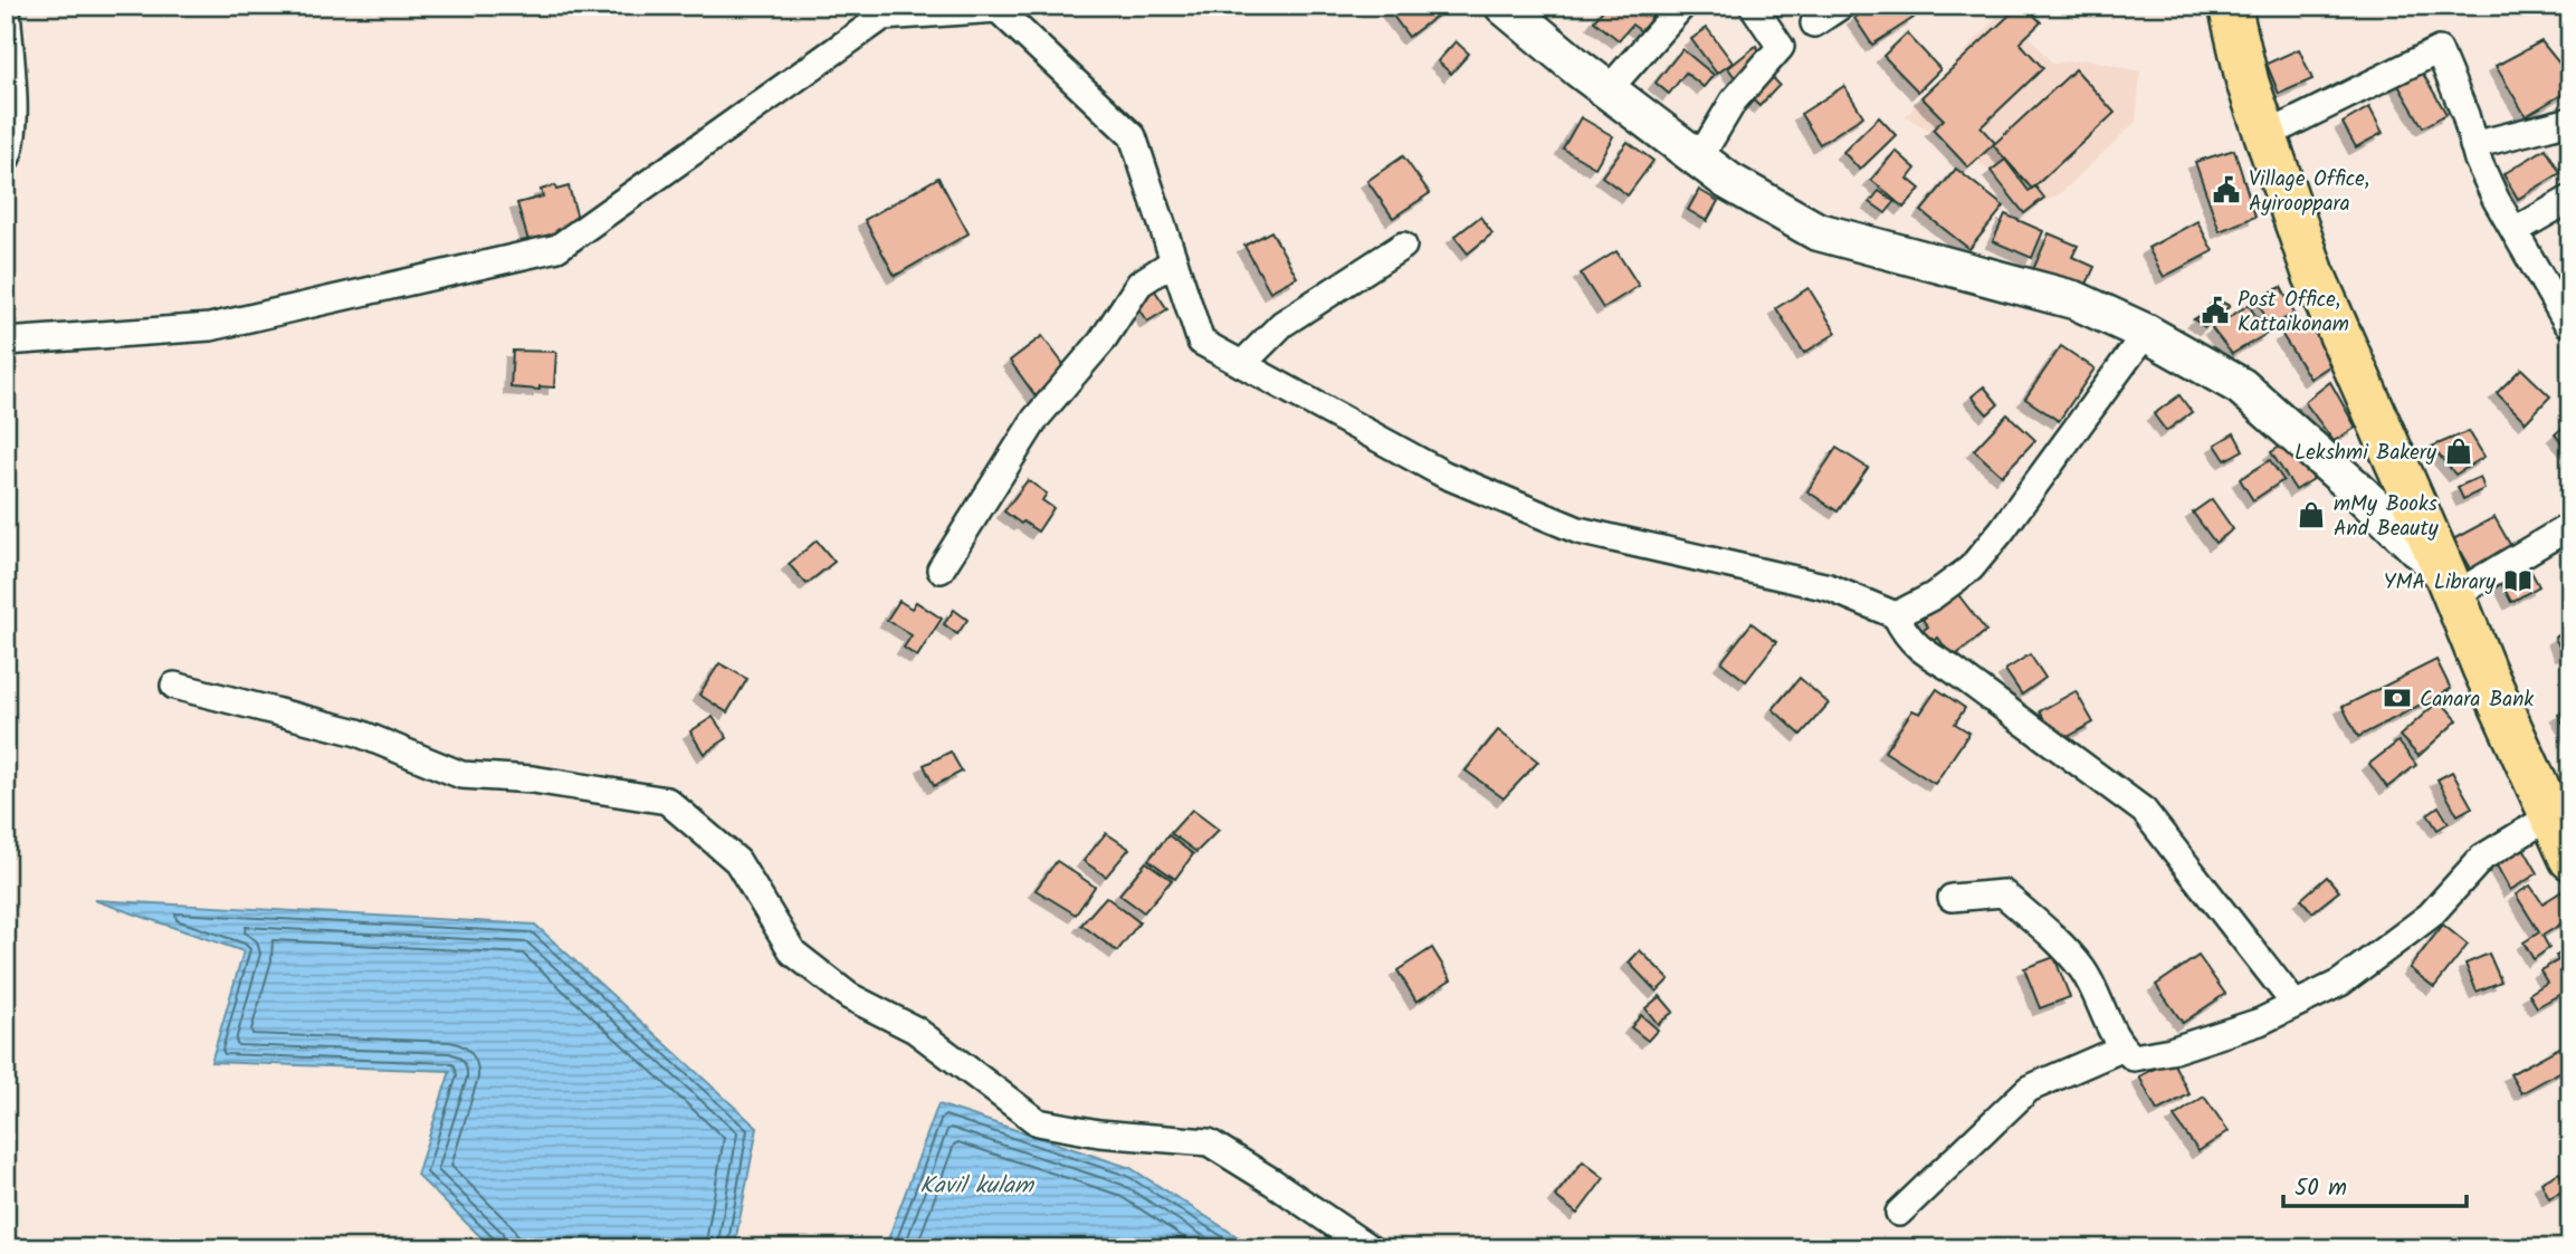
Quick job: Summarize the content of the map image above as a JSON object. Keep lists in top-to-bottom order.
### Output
{
  "water": ["Kavil kulam"],
  "places": {
    "public building": ["Village Office, Ayirooppara", "Post Office, Kattaikonam"],
    "shop": ["Lekshmi Bakery", "mMy Books And Beauty"],
    "library": ["YMA Library"],
    "bank": ["Canara Bank"]
  },
  "scale_bar": "50 m"
}
